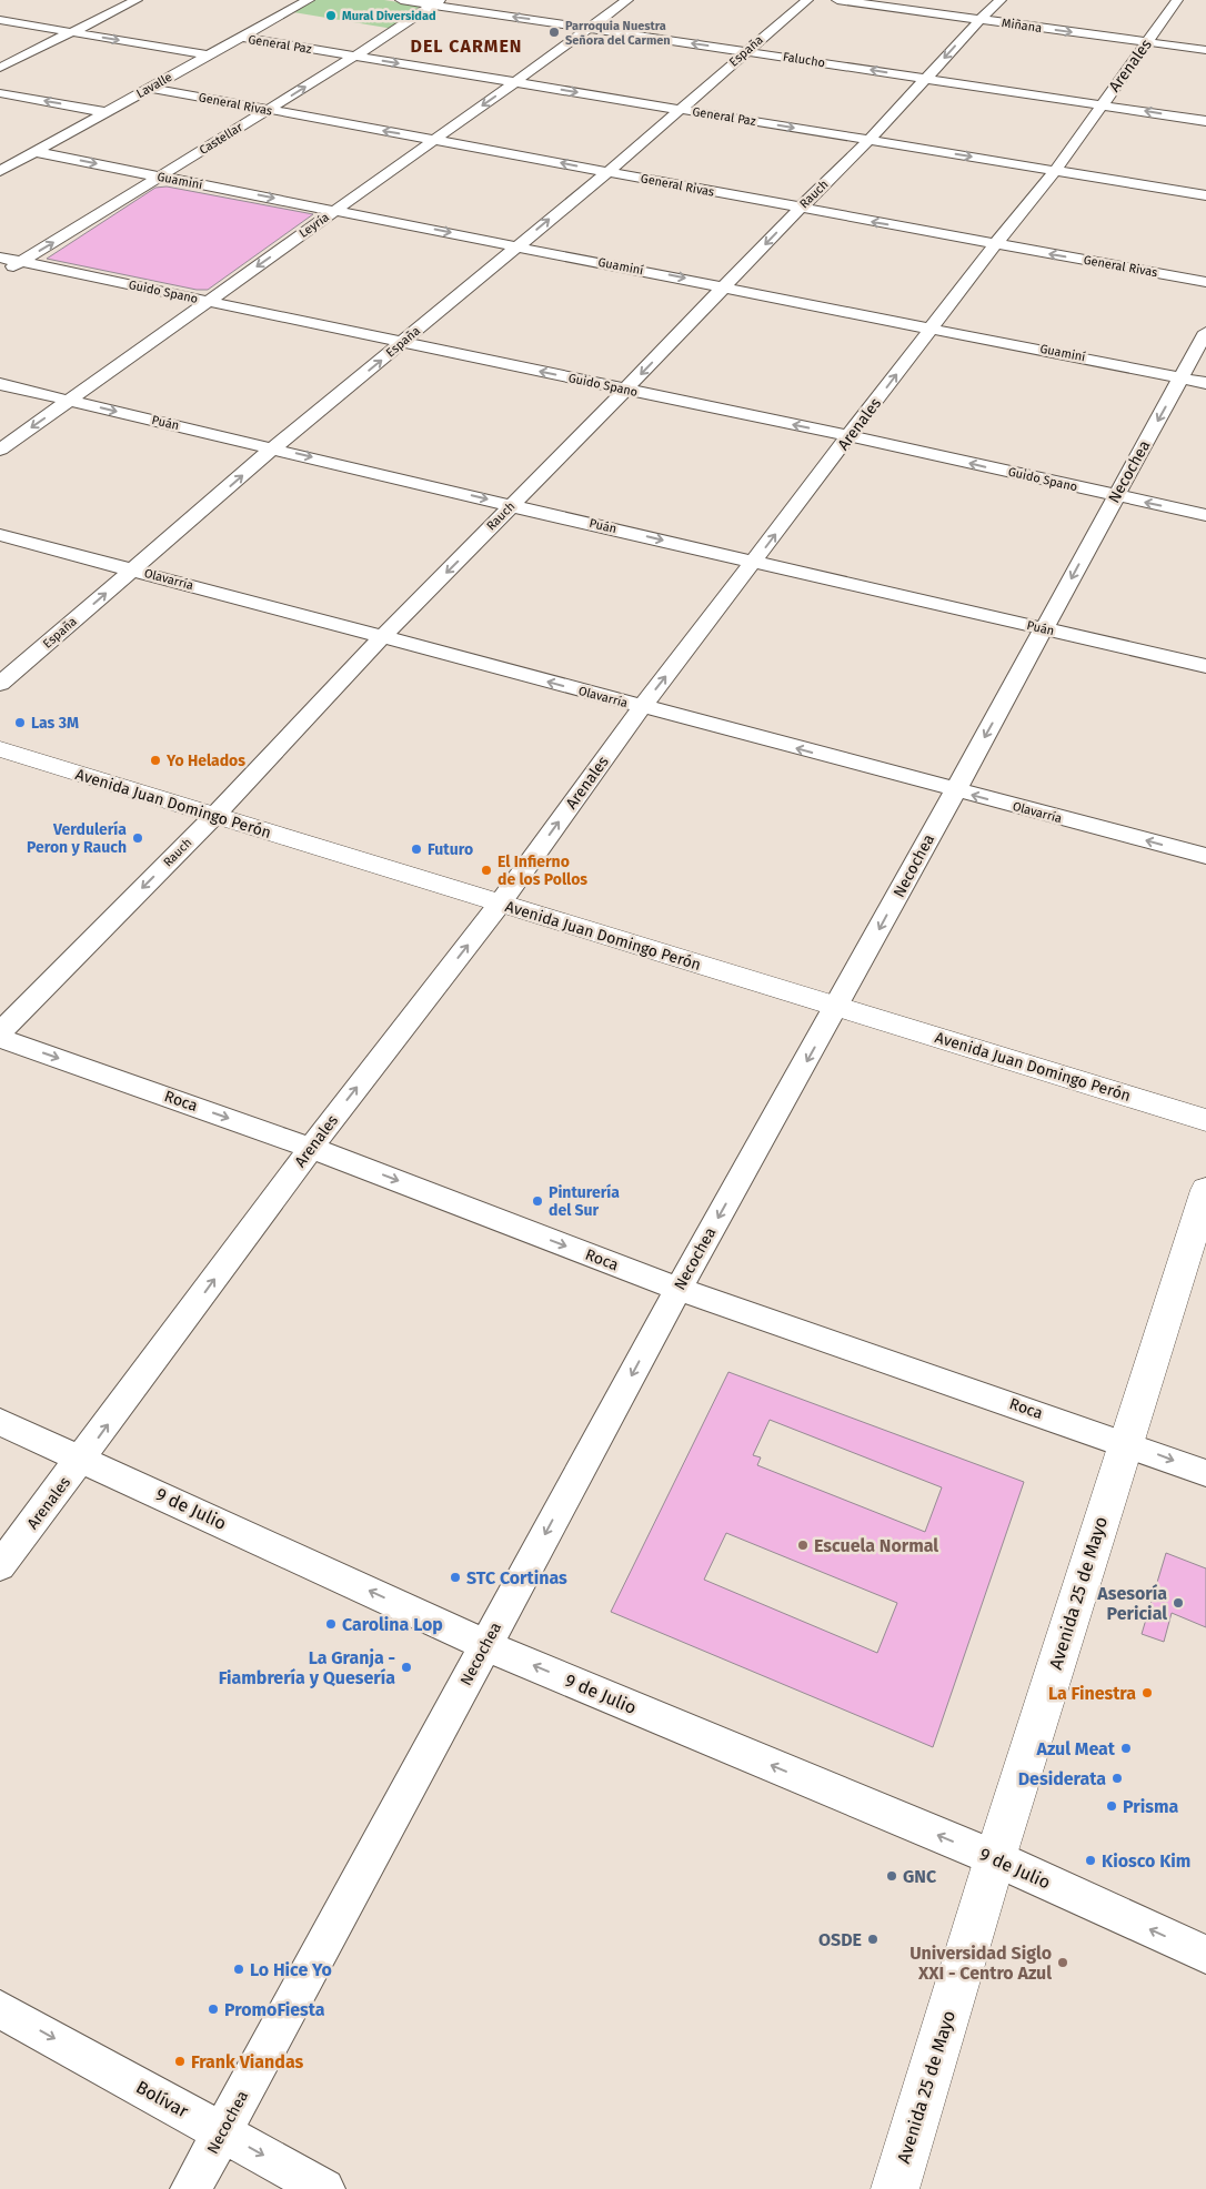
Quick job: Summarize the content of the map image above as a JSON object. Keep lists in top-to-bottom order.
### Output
{
  "streets": {
    "main road": ["Avenida Juan Domingo Perón", "Avenida 25 de Mayo"],
    "street": [
      "Miñana",
      "General Paz",
      "España",
      "Falucho",
      "Arenales",
      "Lavalle",
      "General Rivas",
      "Castellar",
      "Guaminí",
      "Rauch",
      "Leyría",
      "Guido Spano",
      "Puán",
      "Necochea",
      "Olavarría",
      "Roca",
      "9 de Julio",
      "Bolívar"
    ]
  },
  "crossings": [
    ["Miñana", "Arenales"],
    ["Miñana", "Rauch"],
    ["General Paz", "España"],
    ["General Paz", "Arenales"],
    ["General Paz", "Lavalle"],
    ["General Paz", "Castellar"],
    ["General Paz", "Rauch"],
    ["General Paz", "Leyría"],
    ["España", "Falucho"],
    ["España", "General Rivas"],
    ["España", "Guaminí"],
    ["España", "Guido Spano"],
    ["España", "Puán"],
    ["España", "Olavarría"],
    ["Falucho", "Arenales"],
    ["Falucho", "Castellar"],
    ["Falucho", "Rauch"],
    ["Falucho", "Leyría"],
    ["Arenales", "General Rivas"],
    ["Arenales", "Guaminí"],
    ["Arenales", "Guido Spano"],
    ["Arenales", "Puán"],
    ["Arenales", "Olavarría"],
    ["Arenales", "Avenida Juan Domingo Perón"],
    ["Arenales", "Roca"],
    ["Arenales", "9 de Julio"],
    ["Lavalle", "General Rivas"],
    ["Lavalle", "Guaminí"],
    ["General Rivas", "Castellar"],
    ["General Rivas", "Rauch"],
    ["General Rivas", "Leyría"],
    ["Castellar", "Guaminí"],
    ["Castellar", "Guido Spano"],
    ["Guaminí", "Rauch"],
    ["Guaminí", "Leyría"],
    ["Guaminí", "Necochea"],
    ["Rauch", "Guido Spano"],
    ["Rauch", "Puán"],
    ["Rauch", "Olavarría"],
    ["Rauch", "Avenida Juan Domingo Perón"],
    ["Leyría", "Guido Spano"],
    ["Leyría", "Puán"],
    ["Guido Spano", "Necochea"],
    ["Puán", "Necochea"],
    ["Necochea", "Olavarría"],
    ["Necochea", "Avenida Juan Domingo Perón"],
    ["Necochea", "Roca"],
    ["Necochea", "9 de Julio"],
    ["Necochea", "Bolívar"],
    ["Roca", "Avenida 25 de Mayo"],
    ["9 de Julio", "Avenida 25 de Mayo"]
  ],
  "one_way": [
    "Miñana",
    "General Paz",
    "España",
    "Falucho",
    "Arenales",
    "General Rivas",
    "Castellar",
    "Rauch",
    "Leyría",
    "Guido Spano",
    "Puán",
    "Necochea",
    "Olavarría",
    "Roca",
    "9 de Julio",
    "Bolívar"
  ],
  "districts": ["DEL CARMEN"],
  "places": [
    "Mural Diversidad",
    "Parroquia Nuestra Señora del Carmen",
    "Las 3M",
    "Yo Helados",
    "Verdulería Peron y Rauch",
    "Futuro",
    "El Infierno de los Pollos",
    "Pinturería del Sur",
    "Escuela Normal",
    "STC Cortinas",
    "Asesoría Pericial",
    "Carolina Lop",
    "La Granja - Fiambrería y Quesería",
    "La Finestra",
    "Azul Meat",
    "Desiderata",
    "Prisma",
    "Kiosco Kim",
    "GNC",
    "OSDE",
    "Universidad Siglo XXI - Centro Azul",
    "Lo Hice Yo",
    "PromoFiesta",
    "Frank Viandas"
  ]
}
